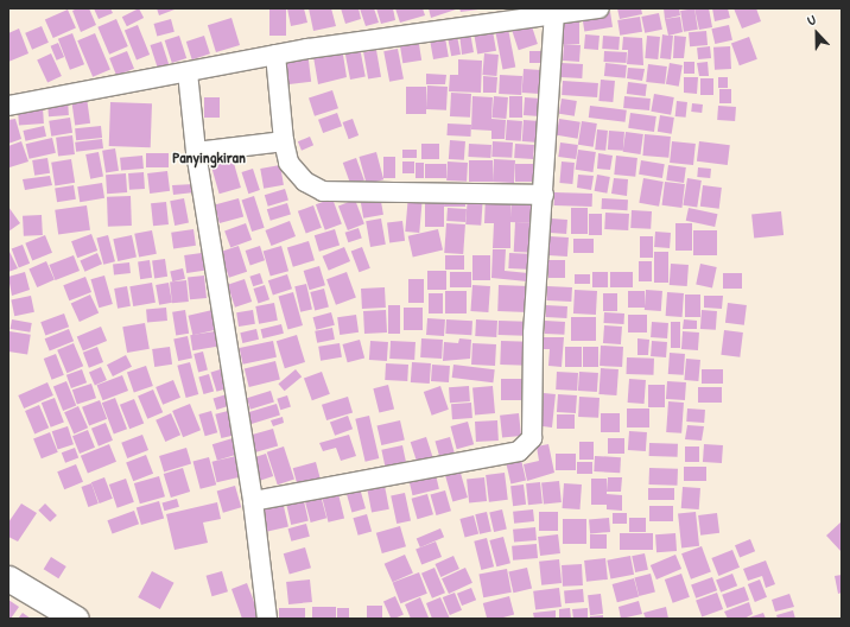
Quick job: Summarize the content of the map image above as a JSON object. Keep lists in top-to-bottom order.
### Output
{
  "districts": ["Panyingkiran"],
  "north": "top"
}
